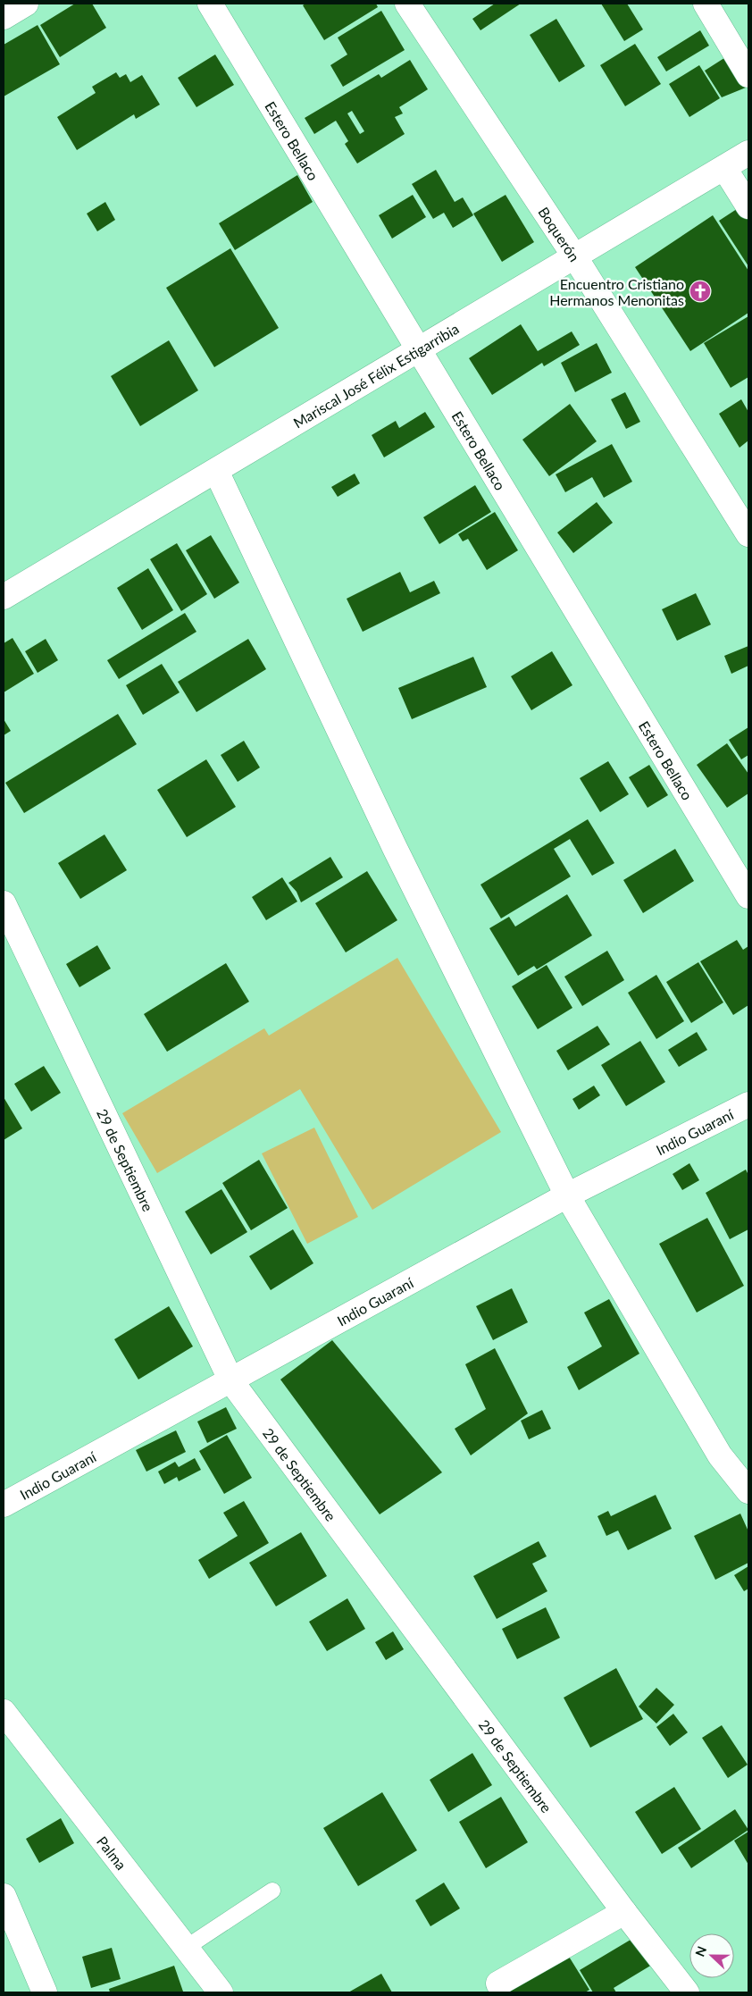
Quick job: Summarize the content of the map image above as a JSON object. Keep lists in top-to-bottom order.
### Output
{
  "streets": {
    "street": [
      "Estero Bellaco",
      "Boquerón",
      "Mariscal José Félix Estigarribia",
      "Indio Guaraní",
      "29 de Septiembre",
      "Palma"
    ]
  },
  "crossings": [
    ["Estero Bellaco", "Mariscal José Félix Estigarribia"],
    ["Boquerón", "Mariscal José Félix Estigarribia"],
    ["Indio Guaraní", "29 de Septiembre"]
  ],
  "places": {
    "church": ["Encuentro Cristiano Hermanos Menonitas"]
  },
  "north": "left"
}
